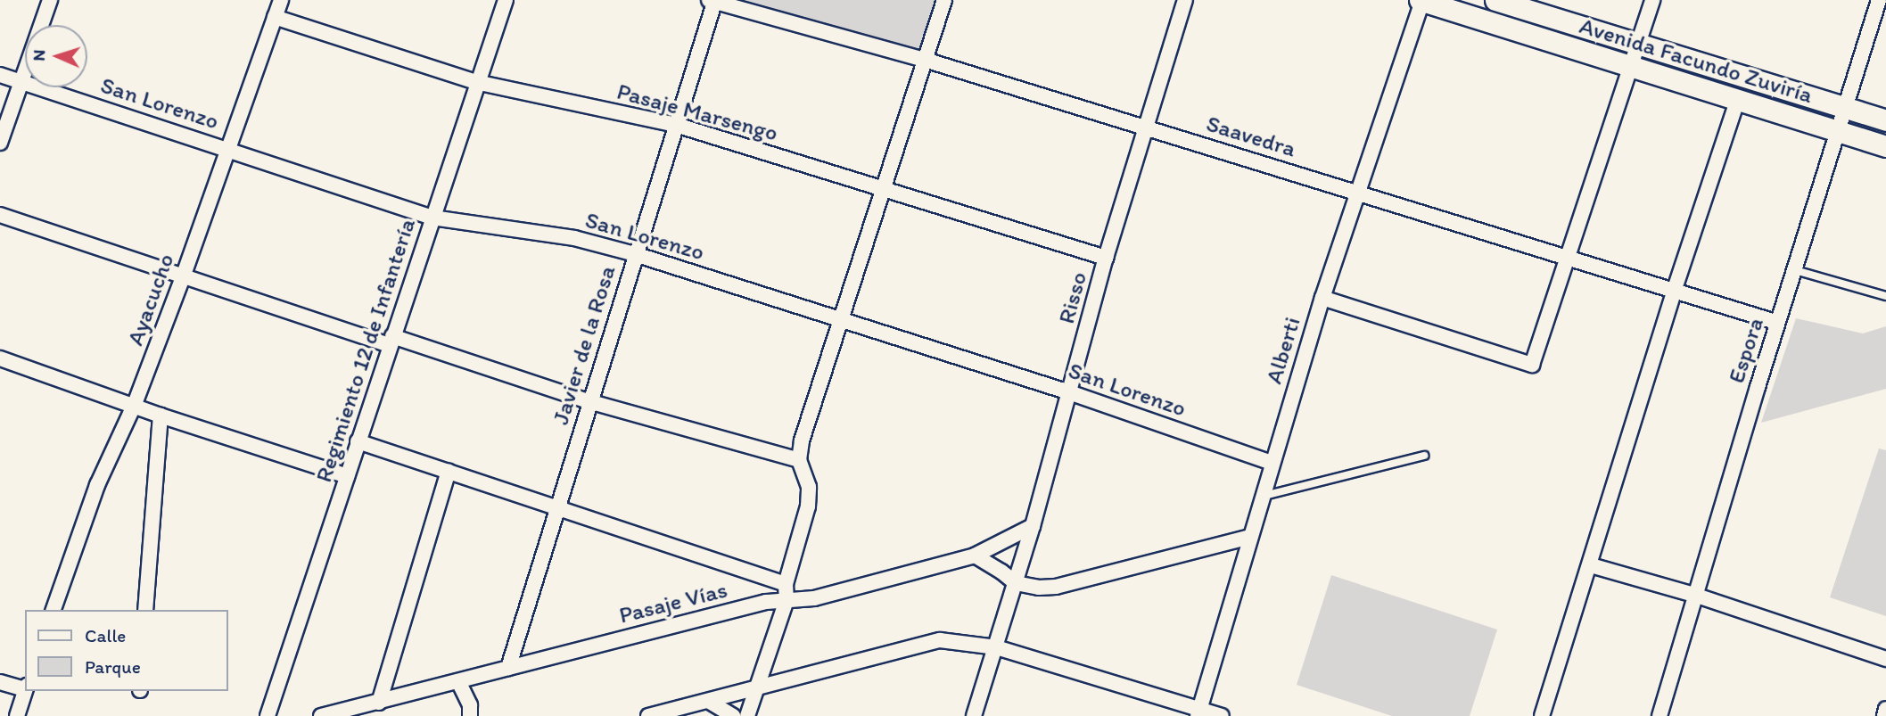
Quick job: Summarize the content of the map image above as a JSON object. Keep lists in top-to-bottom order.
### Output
{
  "streets": {
    "main road": ["Avenida Facundo Zuviría"],
    "street": [
      "San Lorenzo",
      "Pasaje Marsengo",
      "Saavedra",
      "Risso",
      "Ayacucho",
      "Javier de la Rosa",
      "Regimiento 12 de Infantería",
      "Alberti",
      "Espora",
      "Pasaje Vías"
    ]
  },
  "crossings": [
    ["Avenida Facundo Zuviría", "Alberti"],
    ["Avenida Facundo Zuviría", "Espora"],
    ["San Lorenzo", "Risso"],
    ["San Lorenzo", "Ayacucho"],
    ["San Lorenzo", "Javier de la Rosa"],
    ["San Lorenzo", "Regimiento 12 de Infantería"],
    ["San Lorenzo", "Alberti"],
    ["Pasaje Marsengo", "Risso"],
    ["Pasaje Marsengo", "Ayacucho"],
    ["Pasaje Marsengo", "Javier de la Rosa"],
    ["Pasaje Marsengo", "Regimiento 12 de Infantería"],
    ["Saavedra", "Risso"],
    ["Saavedra", "Javier de la Rosa"],
    ["Saavedra", "Alberti"],
    ["Saavedra", "Espora"],
    ["Risso", "Pasaje Vías"],
    ["Javier de la Rosa", "Pasaje Vías"]
  ],
  "legend": ["Calle", "Parque"],
  "north": "left"
}
